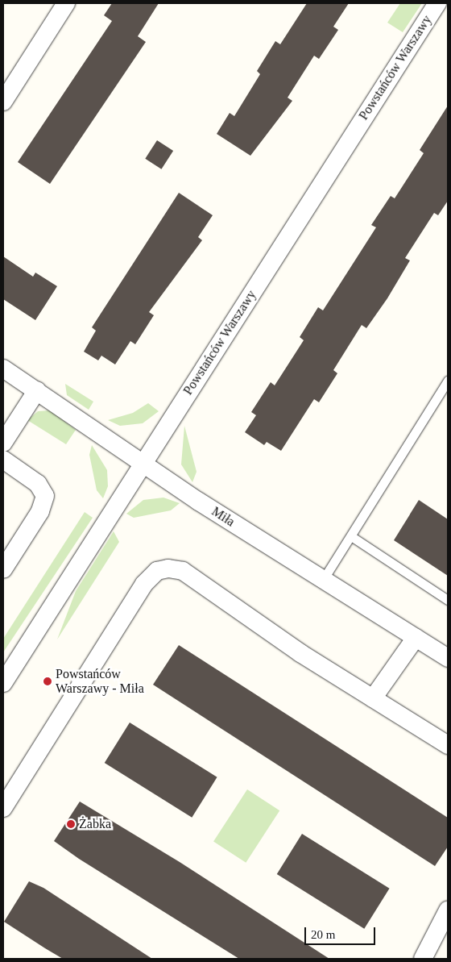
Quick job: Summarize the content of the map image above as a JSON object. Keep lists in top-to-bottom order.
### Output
{
  "streets": {
    "street": ["Powstańców Warszawy", "Miła"]
  },
  "crossings": [
    ["Powstańców Warszawy", "Miła"]
  ],
  "places": ["Powstańców Warszawy - Miła", "Żabka"],
  "scale_bar": "20 m"
}
